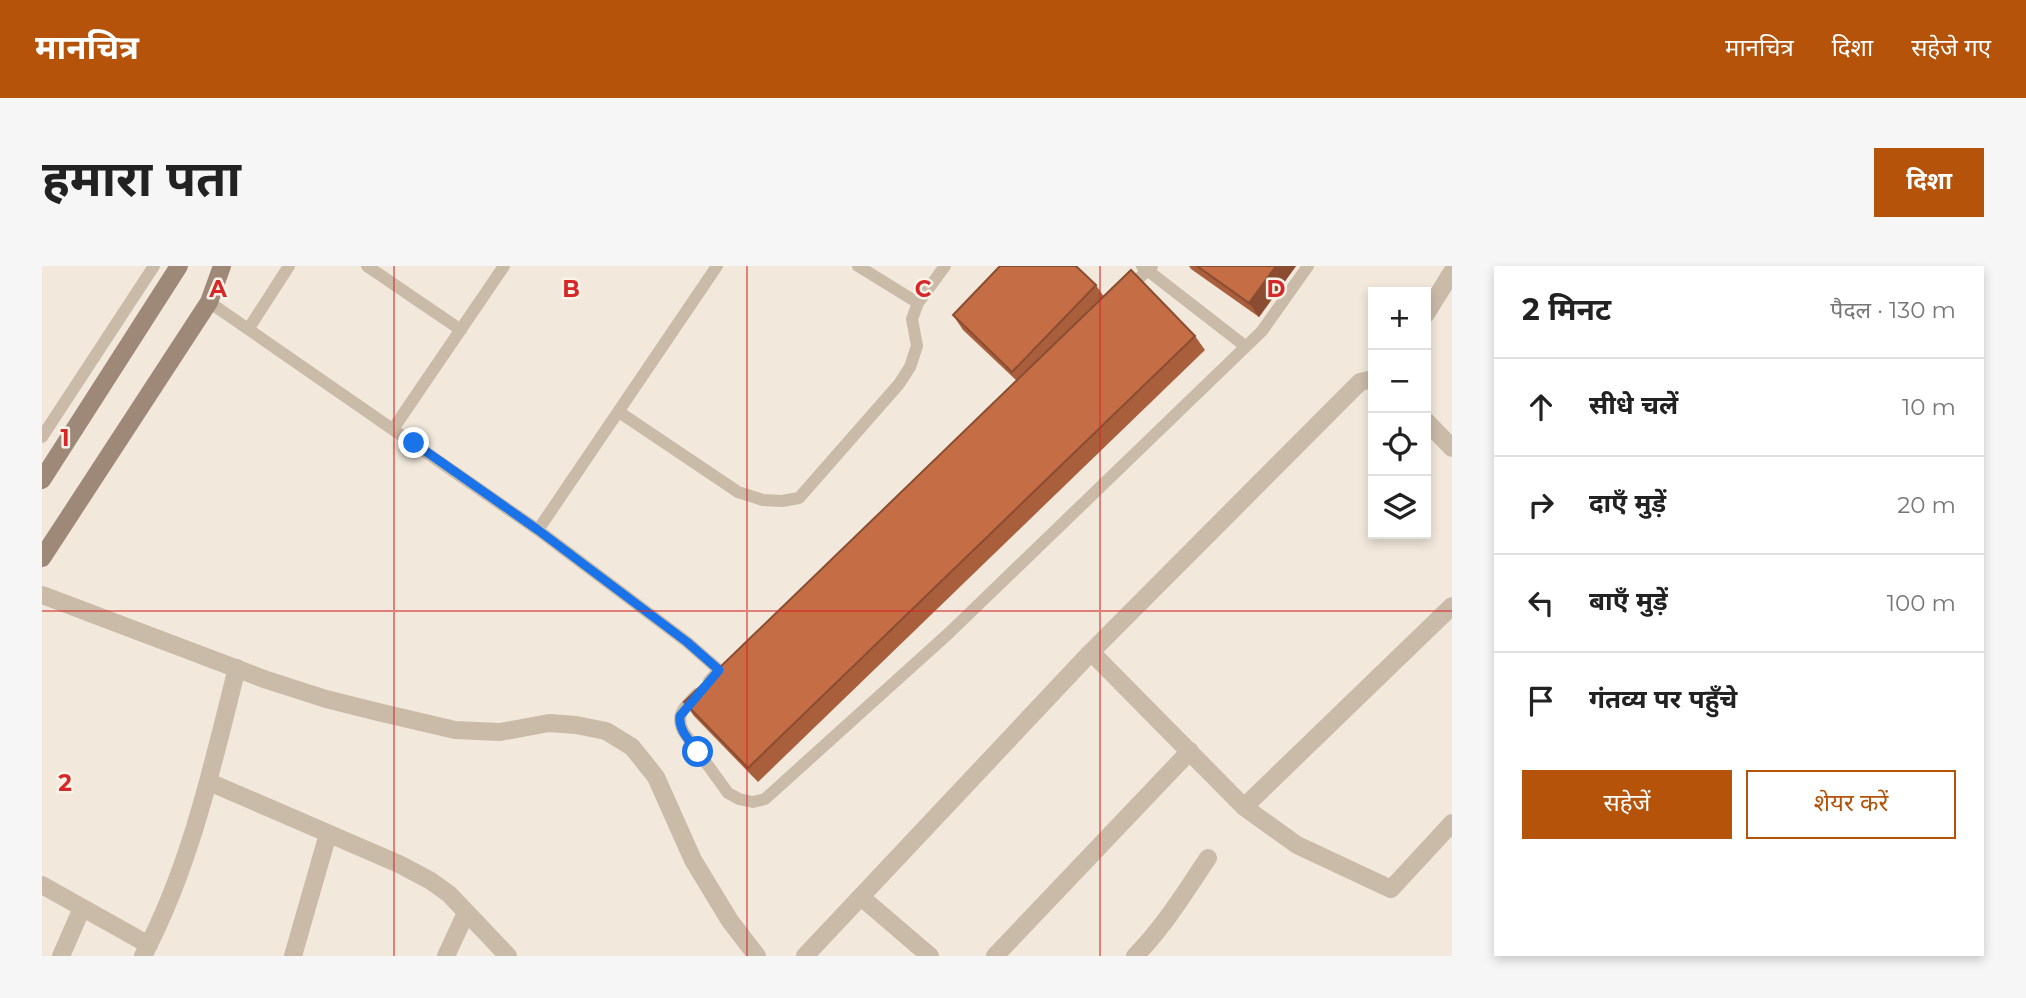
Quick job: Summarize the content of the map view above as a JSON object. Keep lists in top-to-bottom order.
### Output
{
  "page": {
    "header": "मानचित्र",
    "nav": ["मानचित्र", "दिशा", "सहेजे गए"],
    "buttons": [
      "दिशा",
      ["सहेजें", "शेयर करें"]
    ],
    "title": "हमारा पता",
    "heading": ["2 मिनट", "पैदल · 130 m"],
    "map_buttons": ["+", "−"],
    "list": [
      ["सीधे चलें", "10 m"],
      ["दाएँ मुड़ें", "20 m"],
      ["बाएँ मुड़ें", "100 m"],
      "गंतव्य पर पहुँचे"
    ]
  },
  "grid": {
    "columns": [
      "A",
      "B",
      "C",
      "D"
    ],
    "rows": ["1", "2"]
  }
}
